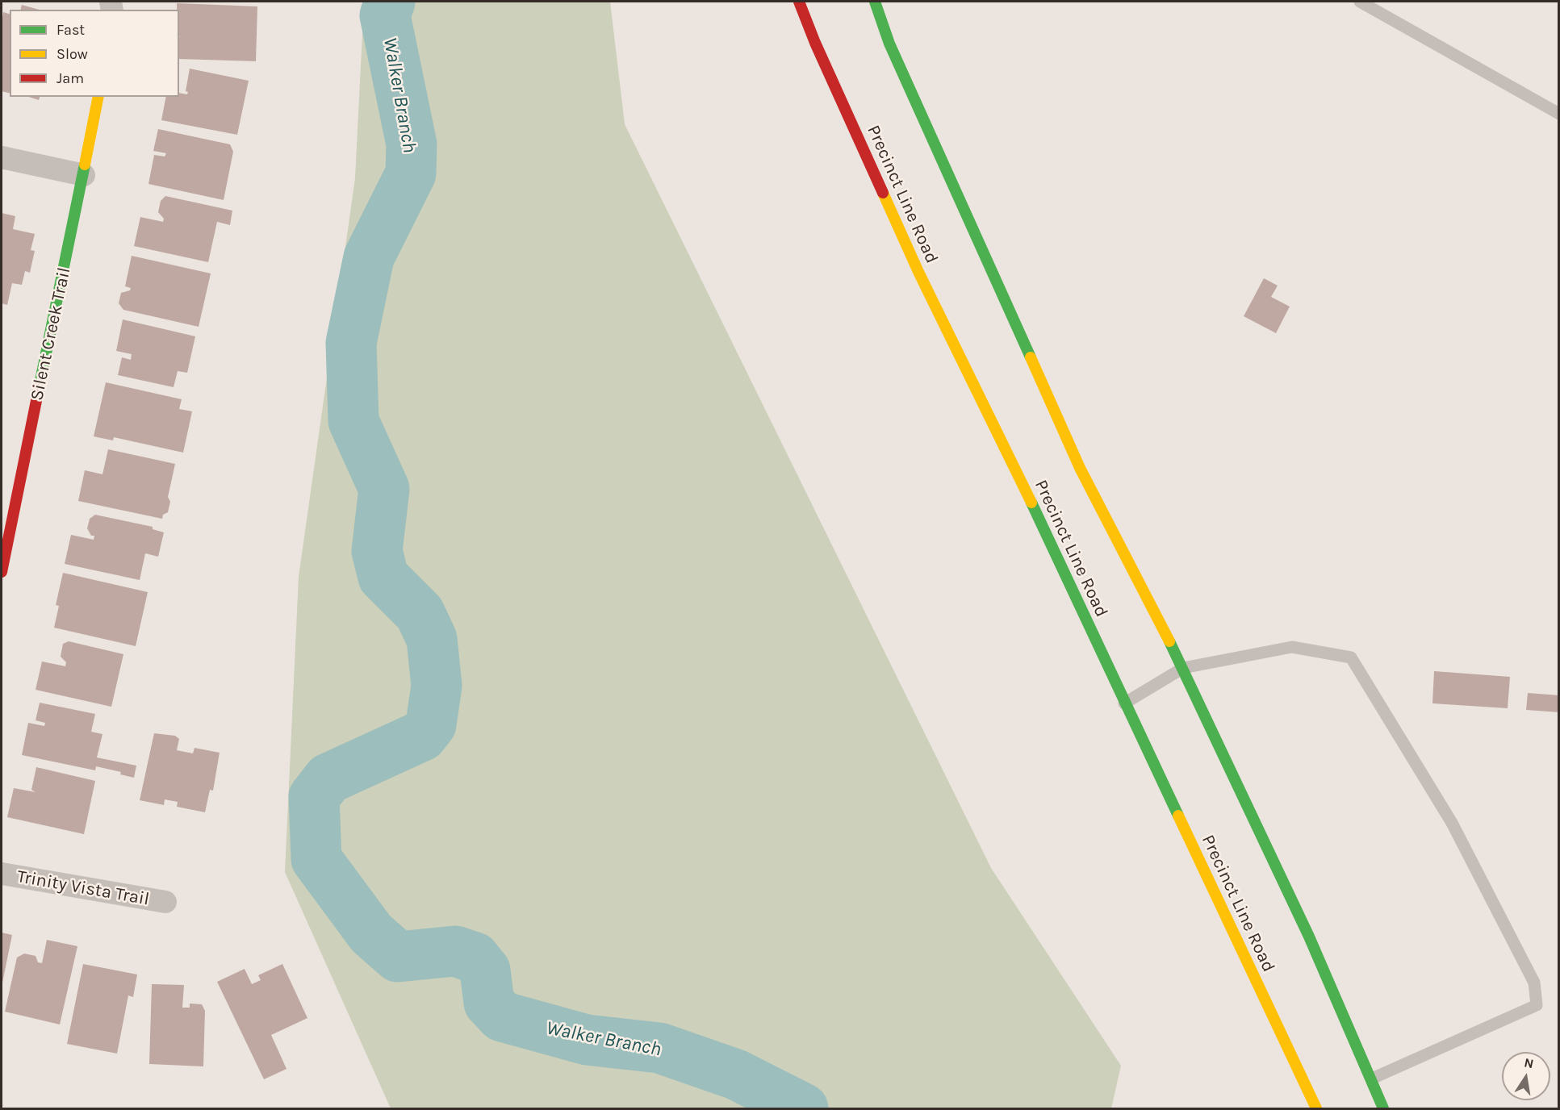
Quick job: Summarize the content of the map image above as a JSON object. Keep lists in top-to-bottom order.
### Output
{
  "streets": {
    "main road": ["Precinct Line Road", "Silent Creek Trail"],
    "street": ["Trinity Vista Trail"]
  },
  "water": ["Walker Branch"],
  "legend": ["Fast", "Slow", "Jam"],
  "north": "top"
}
